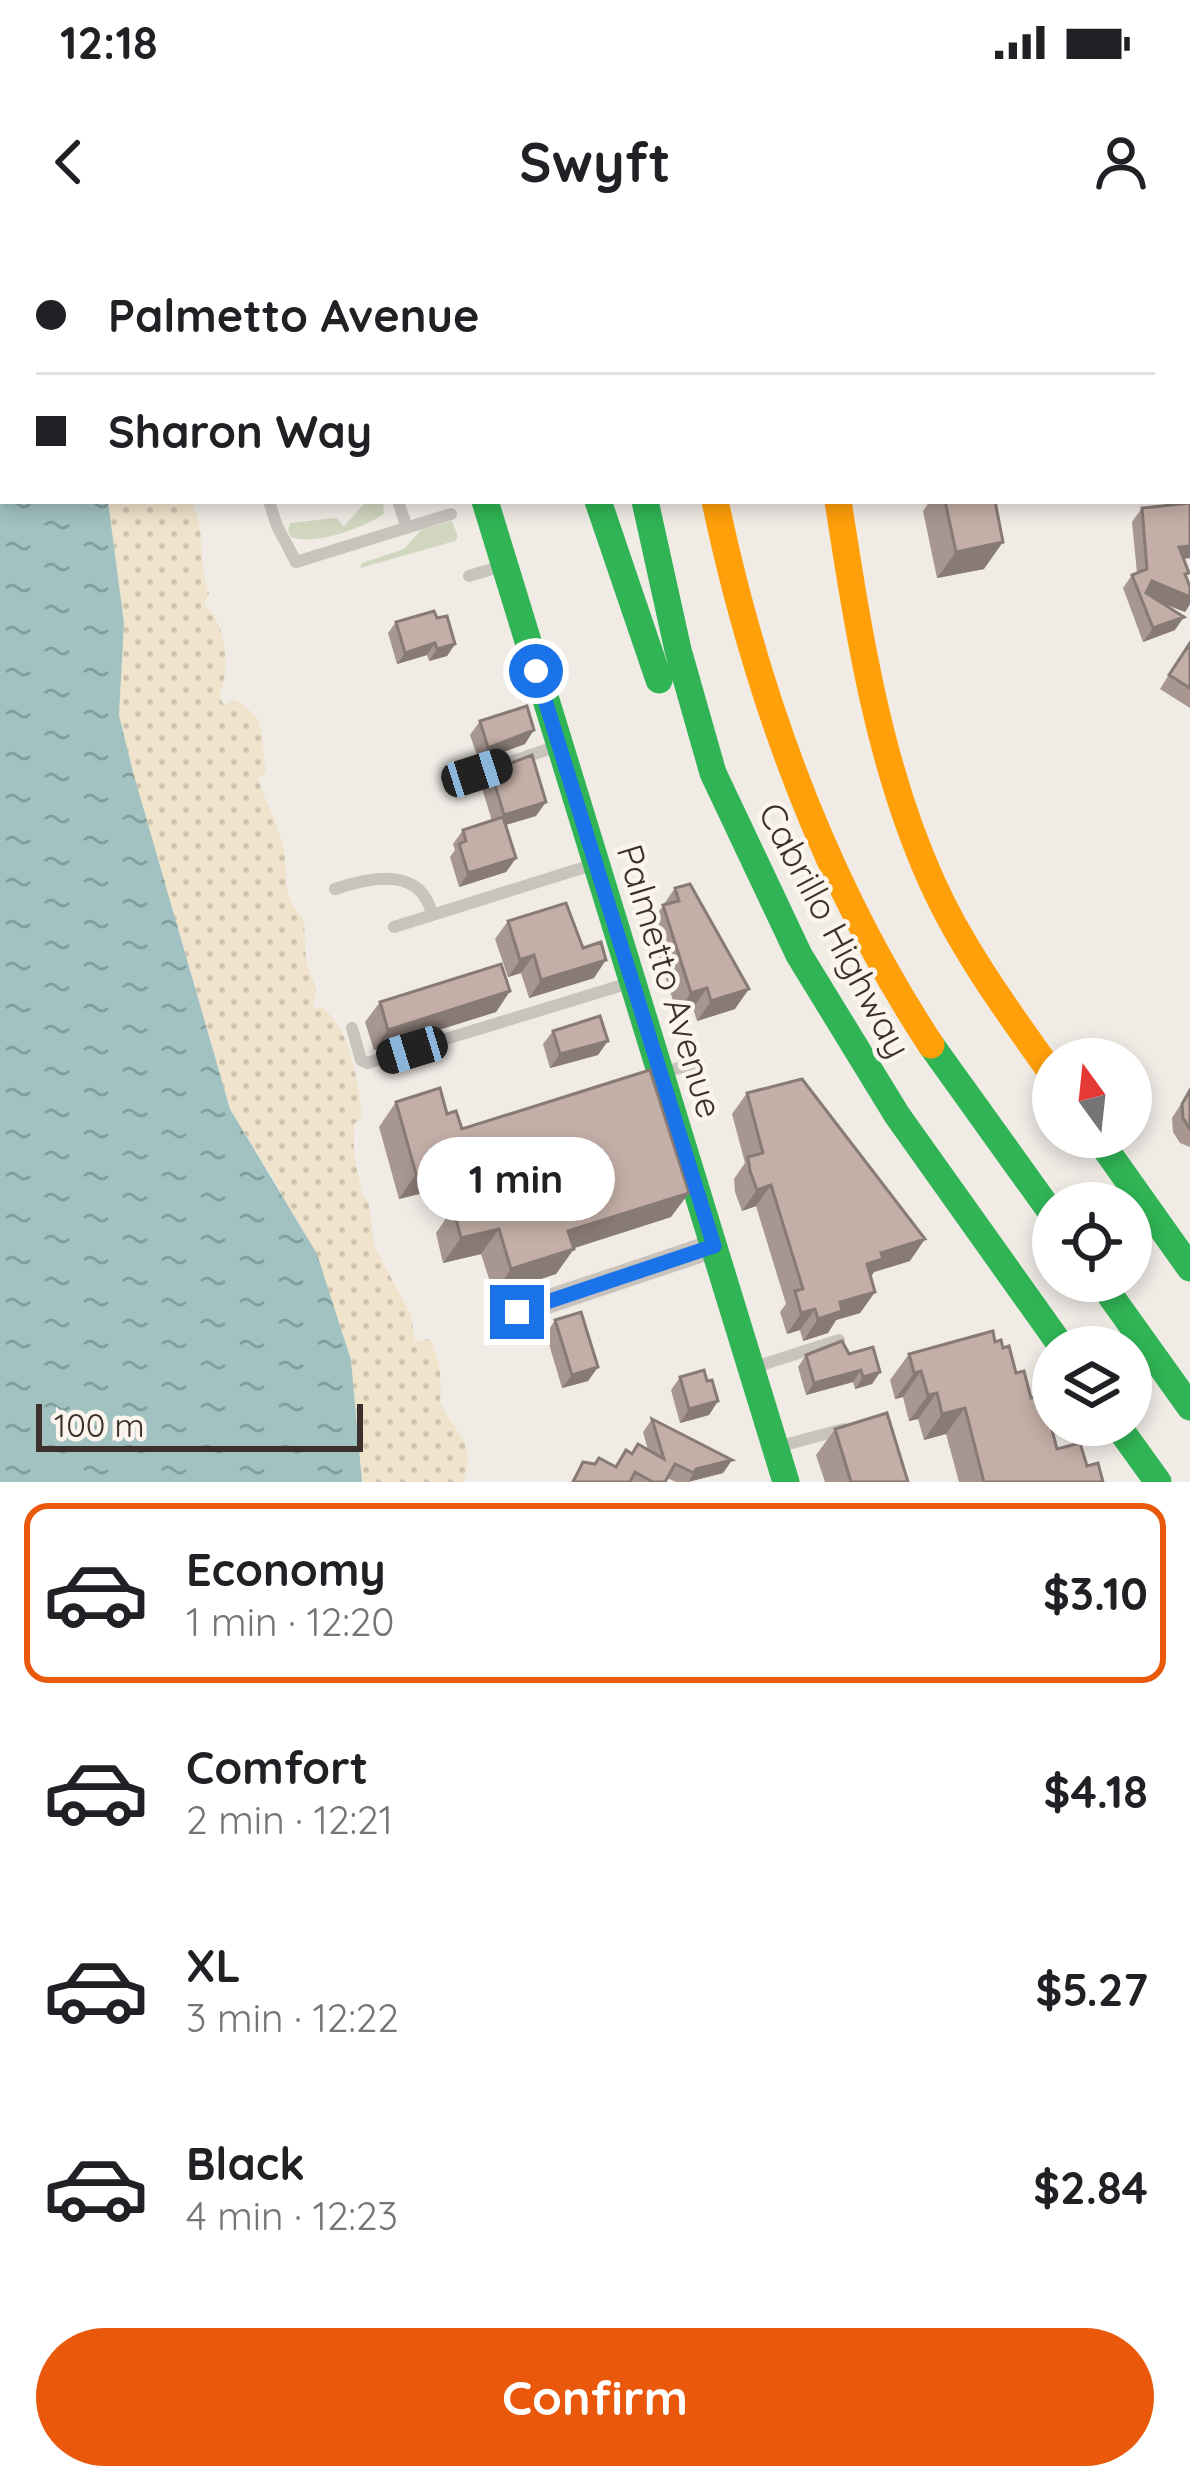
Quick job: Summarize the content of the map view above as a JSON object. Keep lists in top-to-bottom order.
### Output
{
  "streets": {
    "main road": ["Cabrillo Highway", "Palmetto Avenue"]
  },
  "scale_bar": "100 m",
  "north": "top",
  "page": {
    "status": "12:18",
    "header": "Swyft",
    "banner": ["Palmetto Avenue", "Sharon Way"],
    "bubble": "1 min",
    "scale": "100 m",
    "list": [
      {
        "name": "Economy",
        "note": "1 min · 12:20",
        "value": "$3.10"
      },
      {
        "name": "Comfort",
        "note": "2 min · 12:21",
        "value": "$4.18"
      },
      {
        "name": "XL",
        "note": "3 min · 12:22",
        "value": "$5.27"
      },
      {
        "name": "Black",
        "note": "4 min · 12:23",
        "value": "$2.84"
      }
    ],
    "buttons": "Confirm"
  }
}
